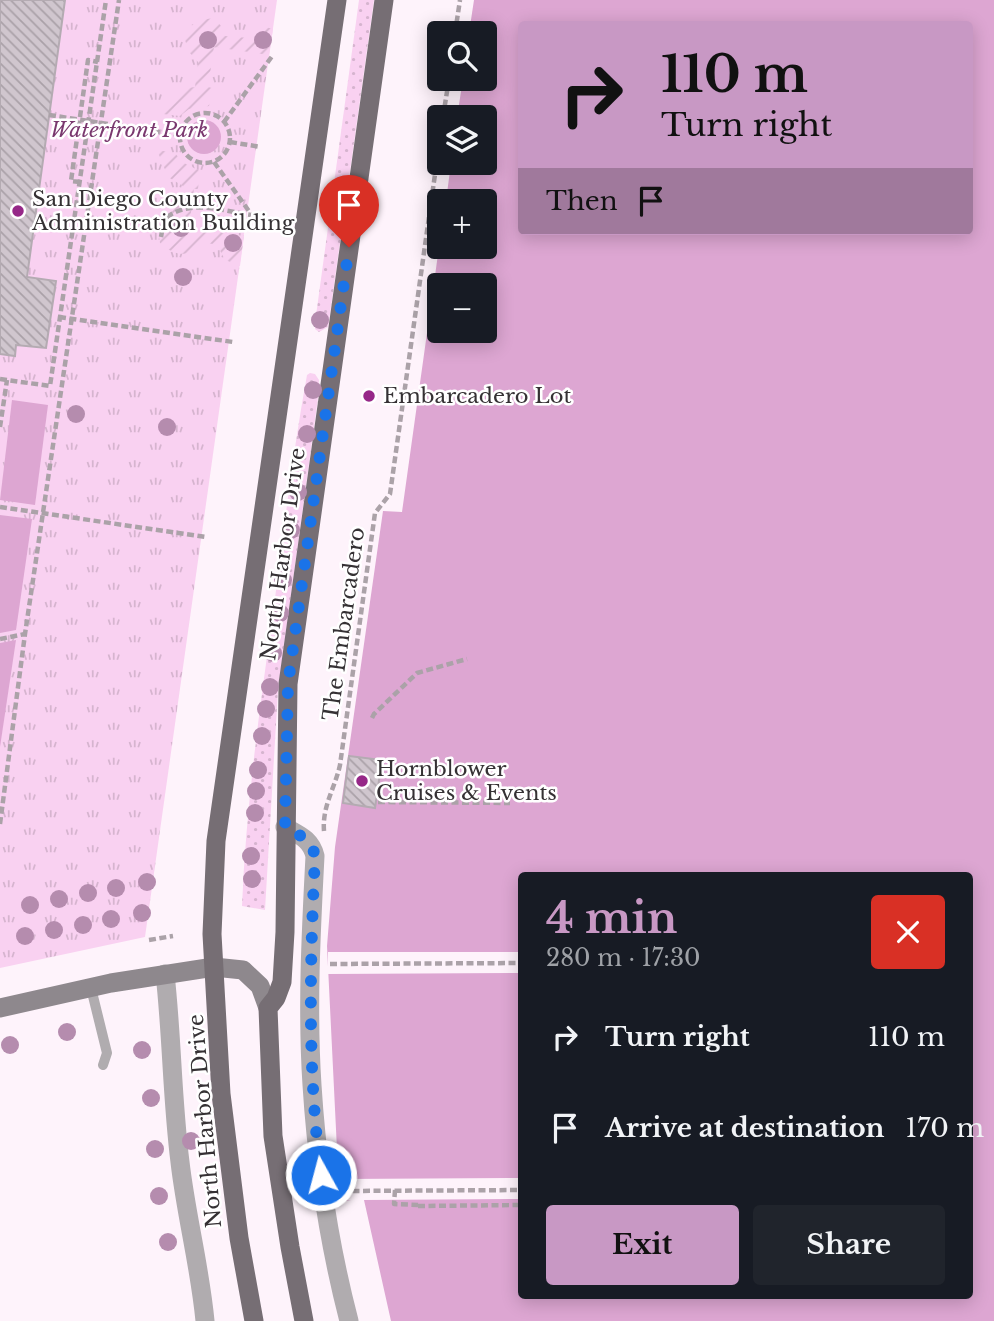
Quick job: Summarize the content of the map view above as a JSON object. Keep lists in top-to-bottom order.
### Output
{
  "streets": {
    "main road": ["North Harbor Drive"],
    "path": ["The Embarcadero"]
  },
  "parks": ["Waterfront Park"],
  "places": ["San Diego County Administration Building", "Embarcadero Lot", "Hornblower Cruises & Events"],
  "page": {
    "map_buttons": ["+", "−"],
    "turn": ["110 m", "Turn right"],
    "then": "Then",
    "heading": ["4 min", "280 m · 17:30"],
    "list": [
      {
        "name": "Turn right",
        "value": "110 m"
      },
      {
        "name": "Arrive at destination",
        "value": "170 m"
      }
    ],
    "buttons": ["Exit", "Share"]
  }
}
